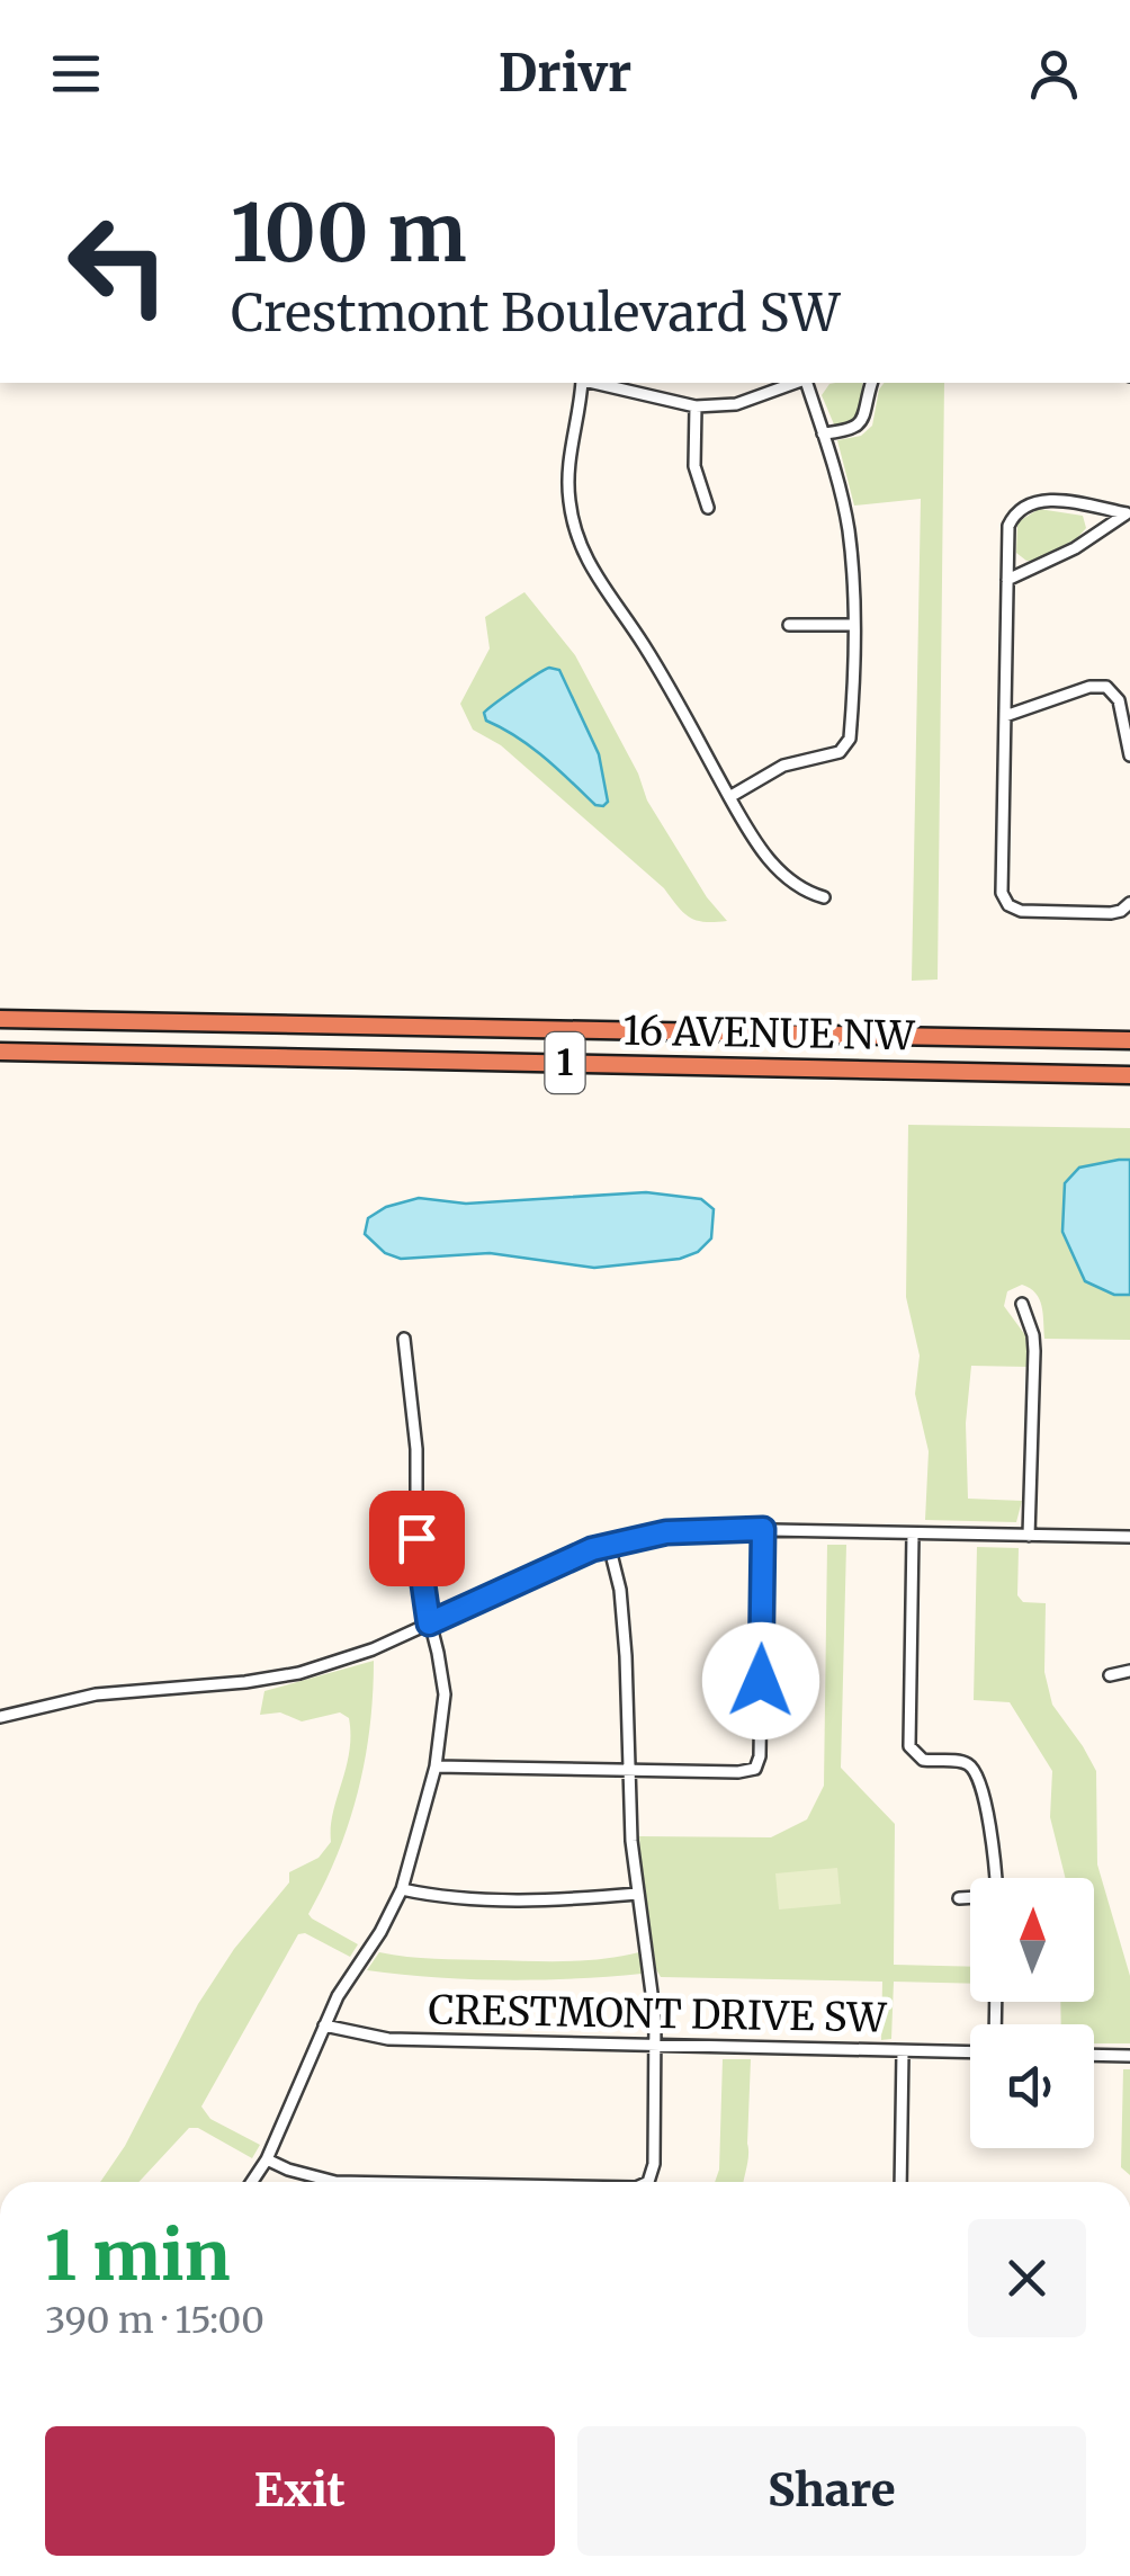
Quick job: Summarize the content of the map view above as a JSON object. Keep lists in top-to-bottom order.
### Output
{
  "streets": {
    "highway": ["16 AVENUE NW", "1"],
    "street": ["CRESTMONT DRIVE SW"]
  },
  "north": "top",
  "page": {
    "header": "Drivr",
    "turn": ["100 m", "Crestmont Boulevard SW"],
    "heading": ["1 min", "390 m · 15:00"],
    "buttons": ["Exit", "Share"]
  }
}
